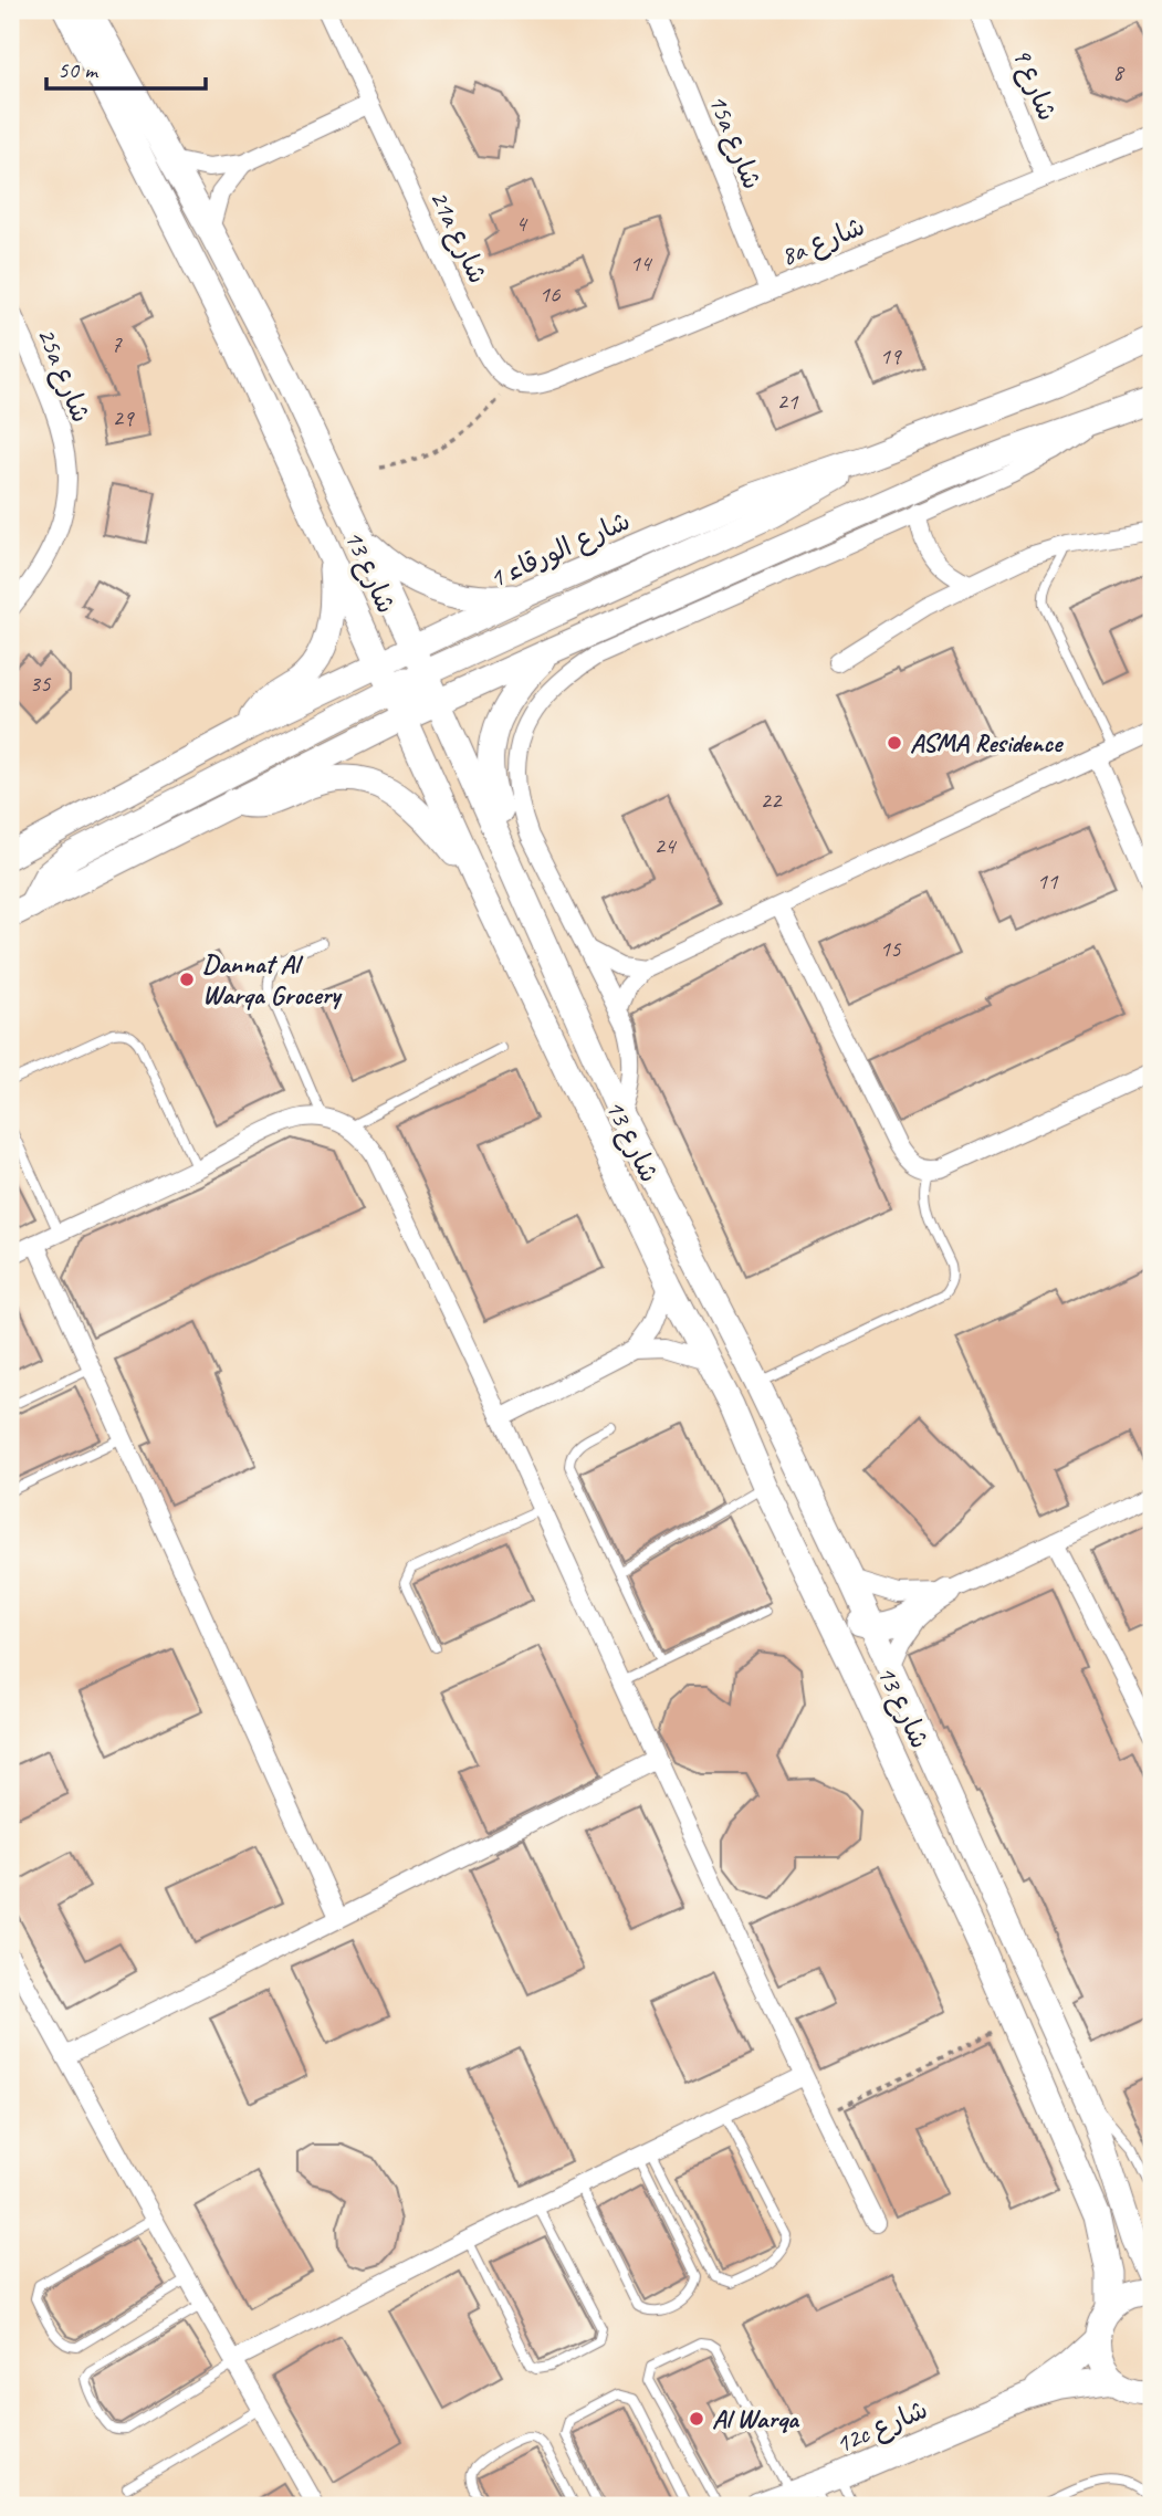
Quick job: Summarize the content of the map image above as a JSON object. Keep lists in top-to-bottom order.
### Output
{
  "streets": {
    "street": [
      "شارع 9",
      "15a شارع",
      "21a شارع",
      "8a شارع",
      "25a شارع",
      "شارع الورقاء 1",
      "شارع 13",
      "12c شارع"
    ]
  },
  "crossings": [
    ["شارع 9", "8a شارع"],
    ["15a شارع", "8a شارع"],
    ["21a شارع", "8a شارع"],
    ["شارع الورقاء 1", "شارع 13"]
  ],
  "places": ["ASMA Residence", "Dannat Al Warqa Grocery", "Al Warqa"],
  "house_numbers": [
    "8",
    "4",
    "14",
    "16",
    "7",
    "19",
    "21",
    "29",
    "35",
    "22",
    "24",
    "11",
    "15"
  ],
  "scale_bar": "50 m"
}
